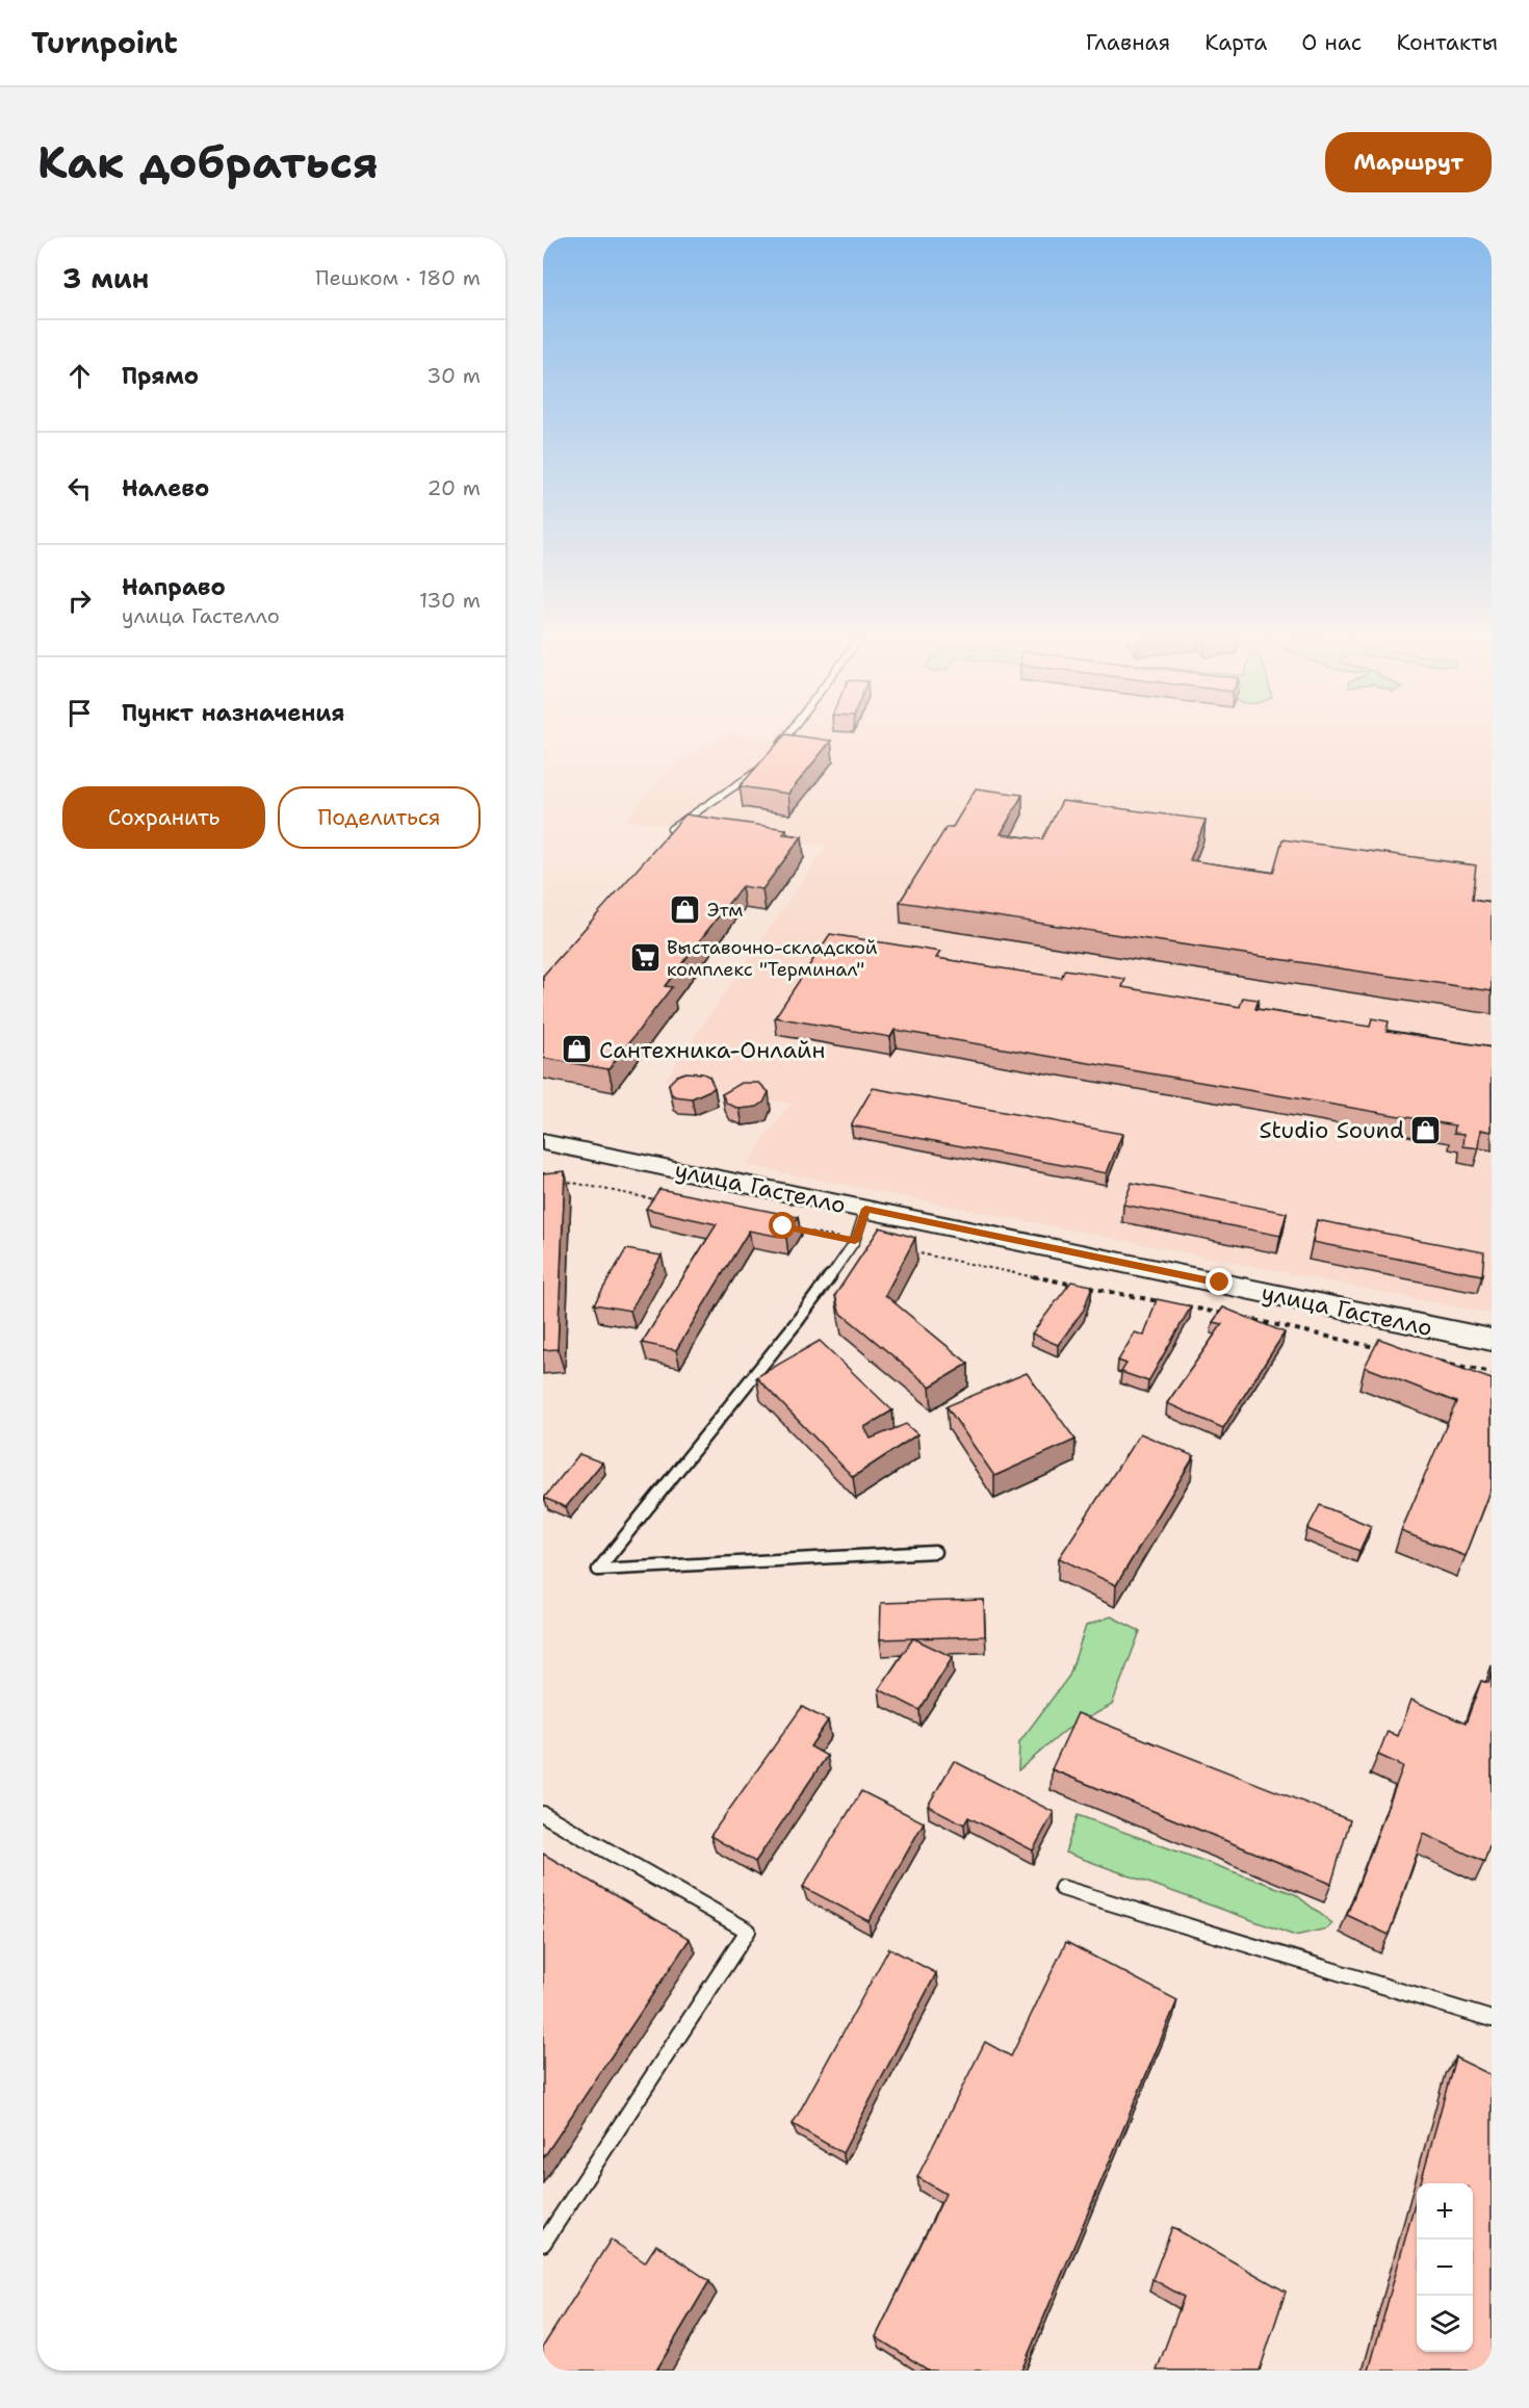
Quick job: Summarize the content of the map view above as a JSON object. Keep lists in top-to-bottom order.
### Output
{
  "streets": {
    "main road": ["улица Гастелло"]
  },
  "places": {
    "shop": ["Этм", "Сантехника-Онлайн", "Studio Sound"],
    "supermarket": ["Выставочно-складской комплекс \"Терминал\""]
  },
  "page": {
    "header": "Turnpoint",
    "nav": [
      "Главная",
      "Карта",
      "О нас",
      "Контакты"
    ],
    "buttons": [
      "Маршрут",
      ["Сохранить", "Поделиться"]
    ],
    "title": "Как добраться",
    "heading": ["3 мин", "Пешком · 180 m"],
    "list": [
      ["Прямо", "30 m"],
      ["Налево", "20 m"],
      ["Направо", "улица Гастелло", "130 m"],
      "Пункт назначения"
    ],
    "map_buttons": ["+", "−"]
  }
}
